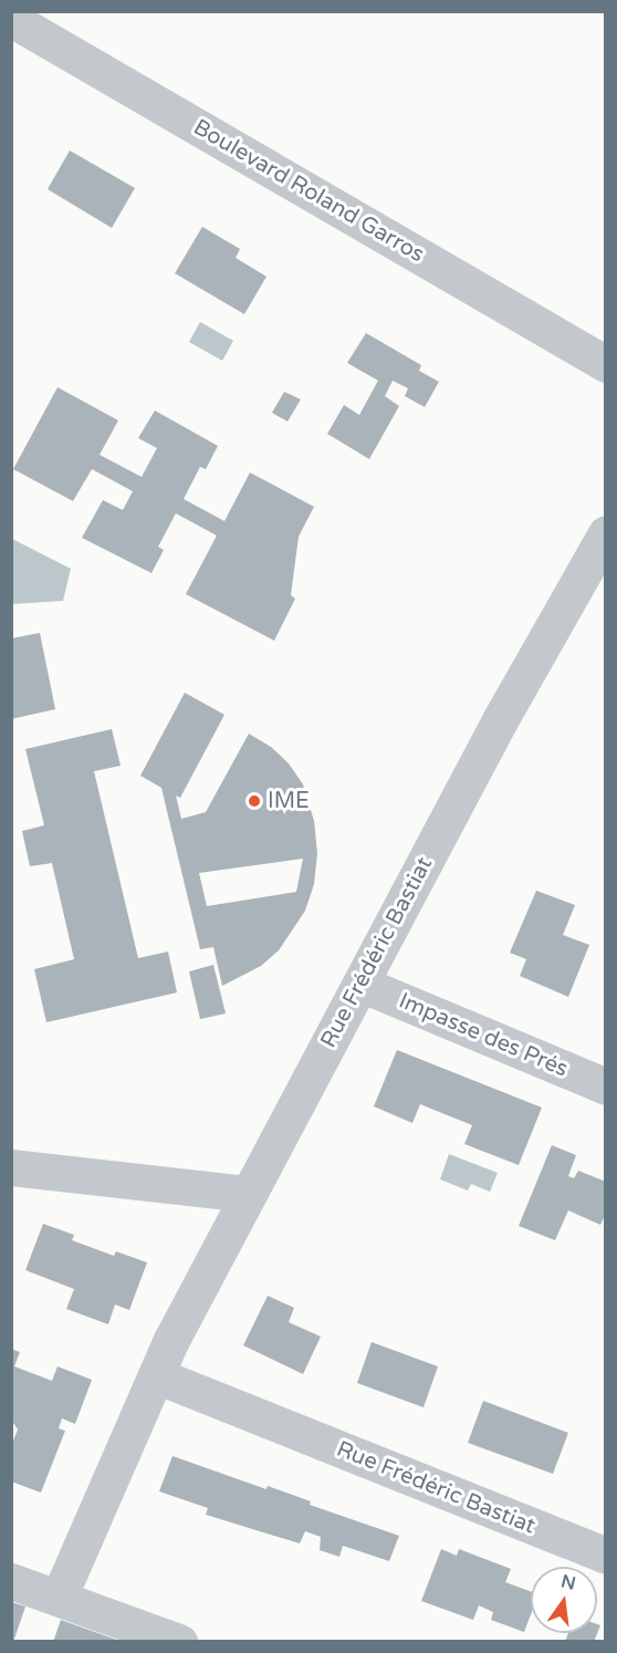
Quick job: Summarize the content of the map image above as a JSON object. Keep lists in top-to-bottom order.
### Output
{
  "streets": {
    "street": ["Boulevard Roland Garros", "Rue Frédéric Bastiat", "Impasse des Prés"]
  },
  "crossings": [
    ["Rue Frédéric Bastiat", "Impasse des Prés"]
  ],
  "places": ["IME"],
  "north": "top"
}
